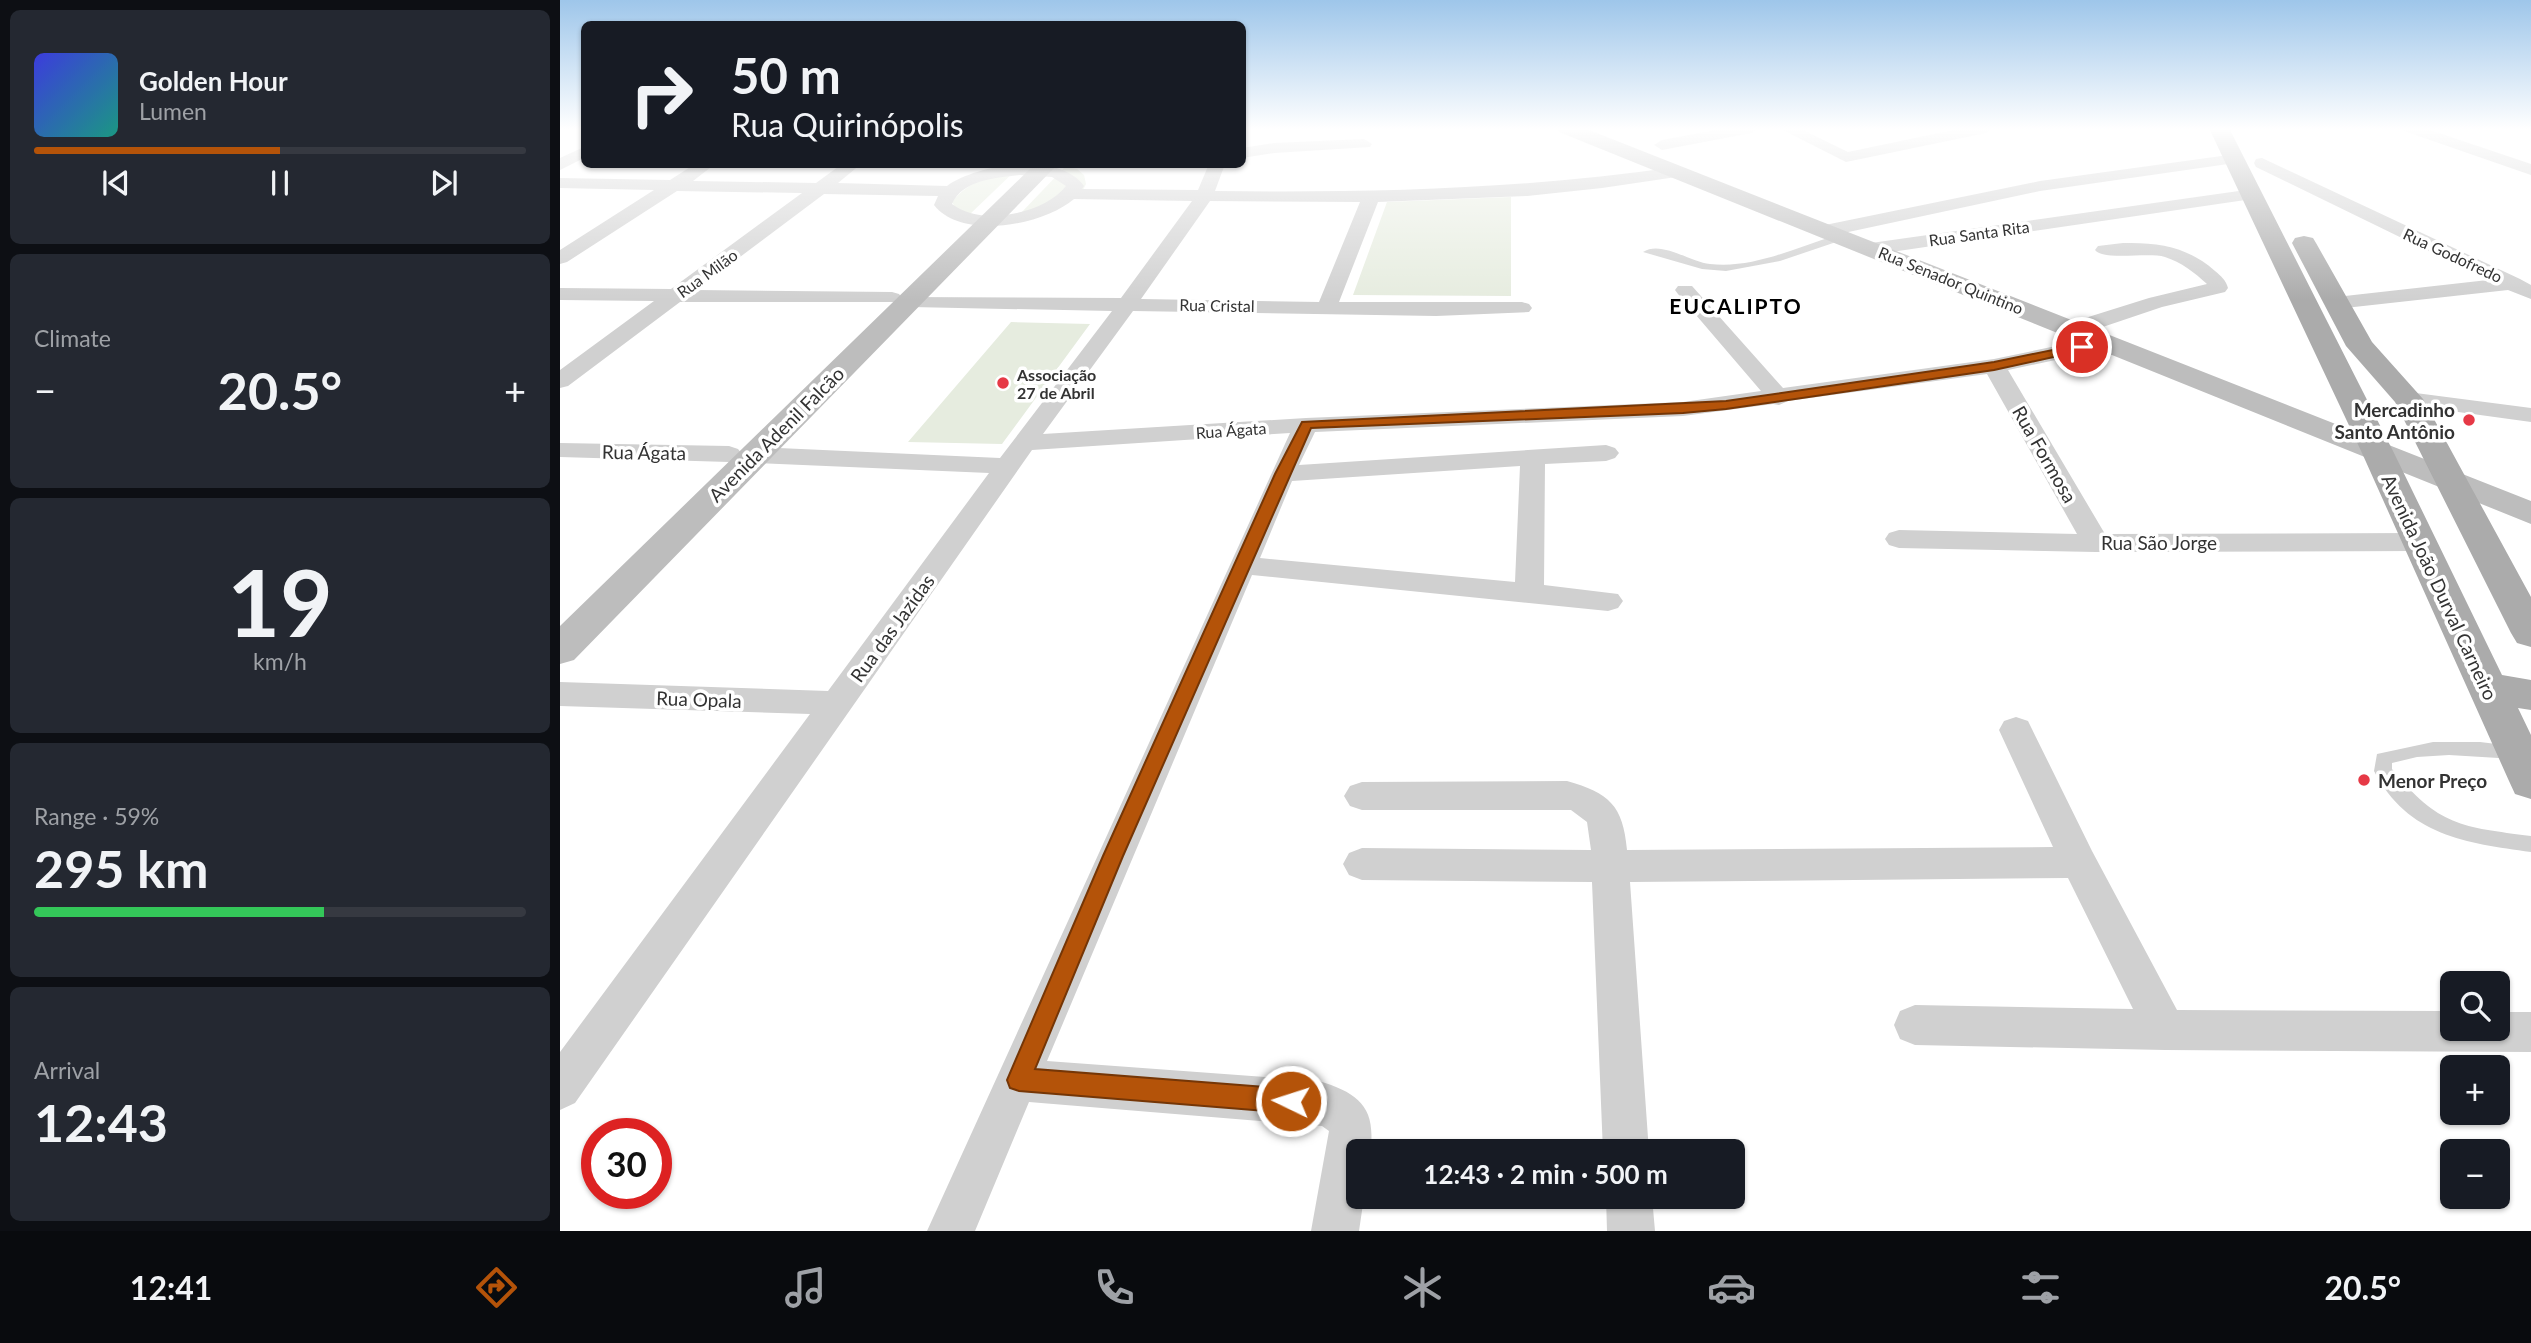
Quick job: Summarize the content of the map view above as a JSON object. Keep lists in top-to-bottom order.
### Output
{
  "streets": {
    "main road": ["Avenida João Durval Carneiro"],
    "street": [
      "Rua Santa Rita",
      "Rua Godofredo",
      "Rua Milão",
      "Rua Senador Quintino",
      "Rua Cristal",
      "Rua Ágata",
      "Avenida Adenil Falcão",
      "Rua Formosa",
      "Rua São Jorge",
      "Rua das Jazidas",
      "Rua Opala"
    ]
  },
  "crossings": [
    ["Rua Santa Rita", "Rua Senador Quintino"],
    ["Rua Santa Rita", "Avenida João Durval Carneiro"],
    ["Rua Milão", "Rua Cristal"],
    ["Rua Senador Quintino", "Rua Ágata"],
    ["Rua Senador Quintino", "Avenida João Durval Carneiro"],
    ["Rua Cristal", "Avenida Adenil Falcão"],
    ["Rua Cristal", "Rua das Jazidas"],
    ["Rua Ágata", "Avenida Adenil Falcão"],
    ["Rua Ágata", "Rua Formosa"],
    ["Rua Ágata", "Rua das Jazidas"],
    ["Rua Formosa", "Rua São Jorge"],
    ["Rua São Jorge", "Avenida João Durval Carneiro"],
    ["Rua das Jazidas", "Rua Opala"]
  ],
  "districts": ["EUCALIPTO"],
  "places": ["Associação 27 de Abril", "Mercadinho Santo Antônio", "Menor Preço"],
  "page": {
    "turn": ["50 m", "Rua Quirinópolis"],
    "song": ["Golden Hour", "Lumen"],
    "tile": [
      "Climate",
      ["19", "km/h"],
      ["Range · 59%", "295 km"],
      ["Arrival", "12:43"]
    ],
    "heat": ["−", "20.5°", "+"],
    "map_buttons": ["+", "−"],
    "limit": "30",
    "trip": "12:43 · 2 min · 500 m",
    "tabs": ["12:41", "20.5°"]
  }
}
